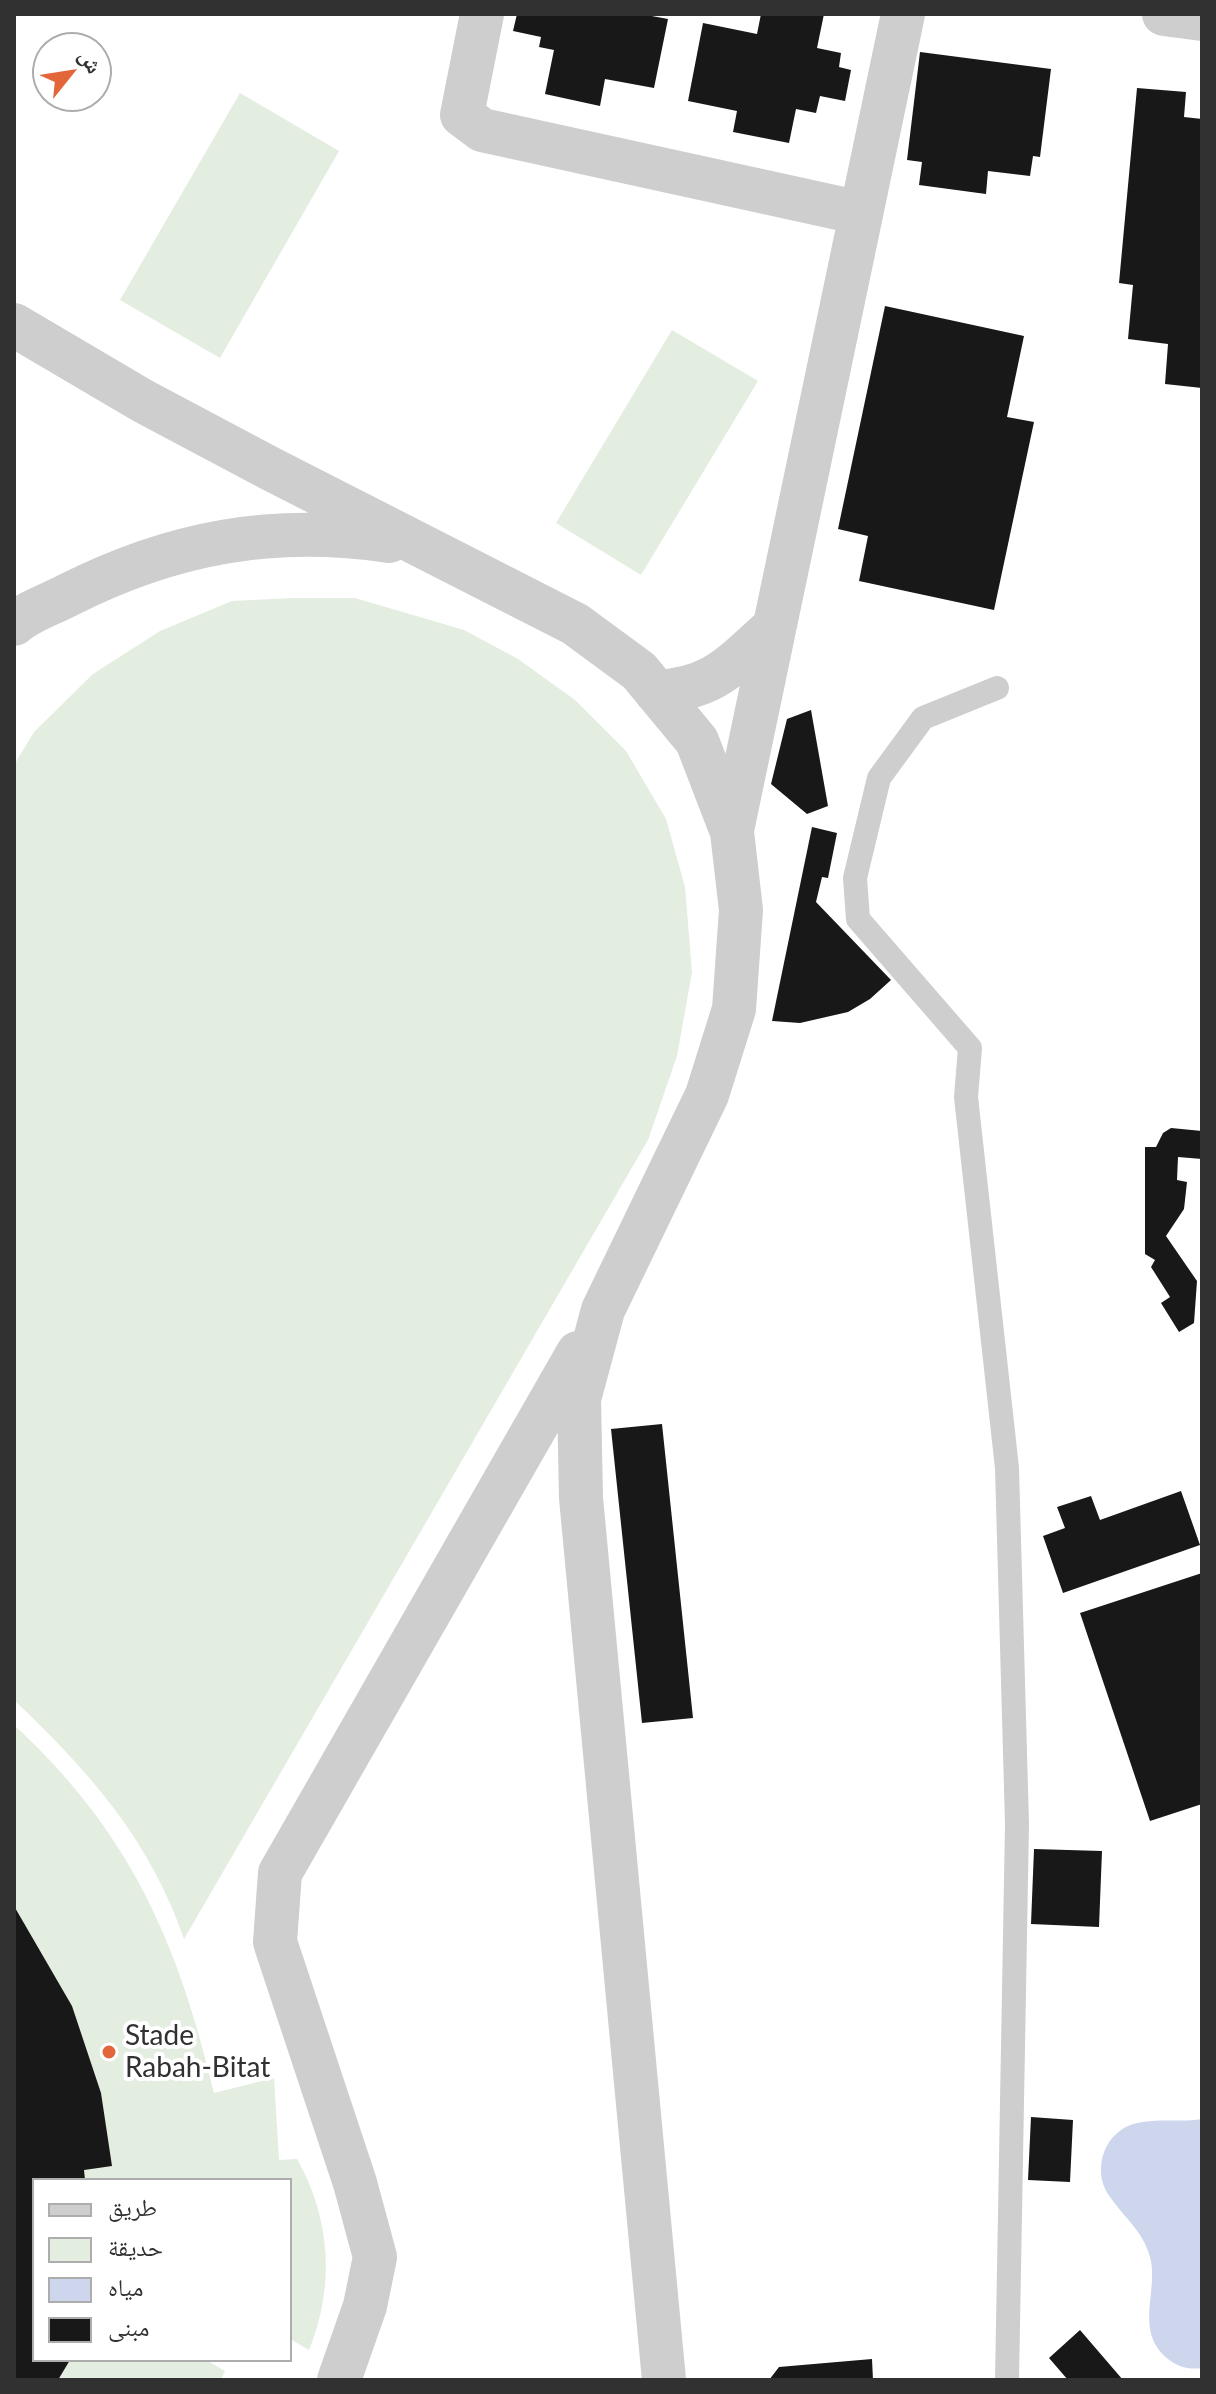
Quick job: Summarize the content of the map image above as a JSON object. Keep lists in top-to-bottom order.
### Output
{
  "places": ["Stade Rabah-Bitat"],
  "legend": [
    "طريق",
    "حديقة",
    "مياه",
    "مبنى"
  ],
  "north": "top right"
}
